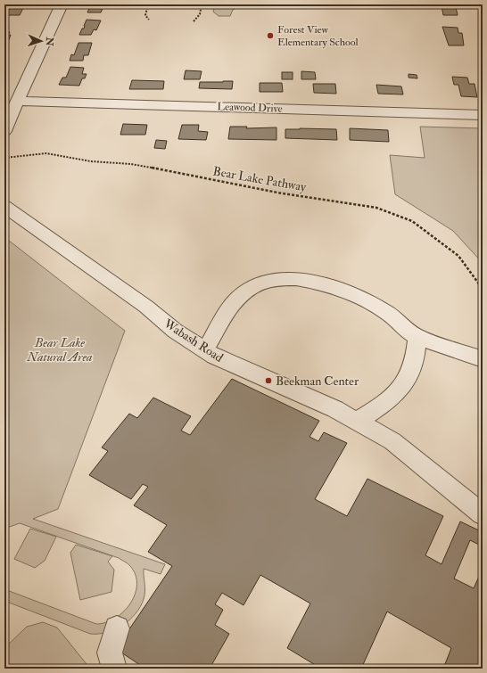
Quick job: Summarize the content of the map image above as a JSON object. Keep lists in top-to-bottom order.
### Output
{
  "streets": {
    "street": ["Leawood Drive", "Wabash Road"],
    "path": ["Bear Lake Pathway"]
  },
  "parks": ["Bear Lake Natural Area"],
  "places": ["Forest View Elementary School", "Beekman Center"],
  "north": "right"
}
